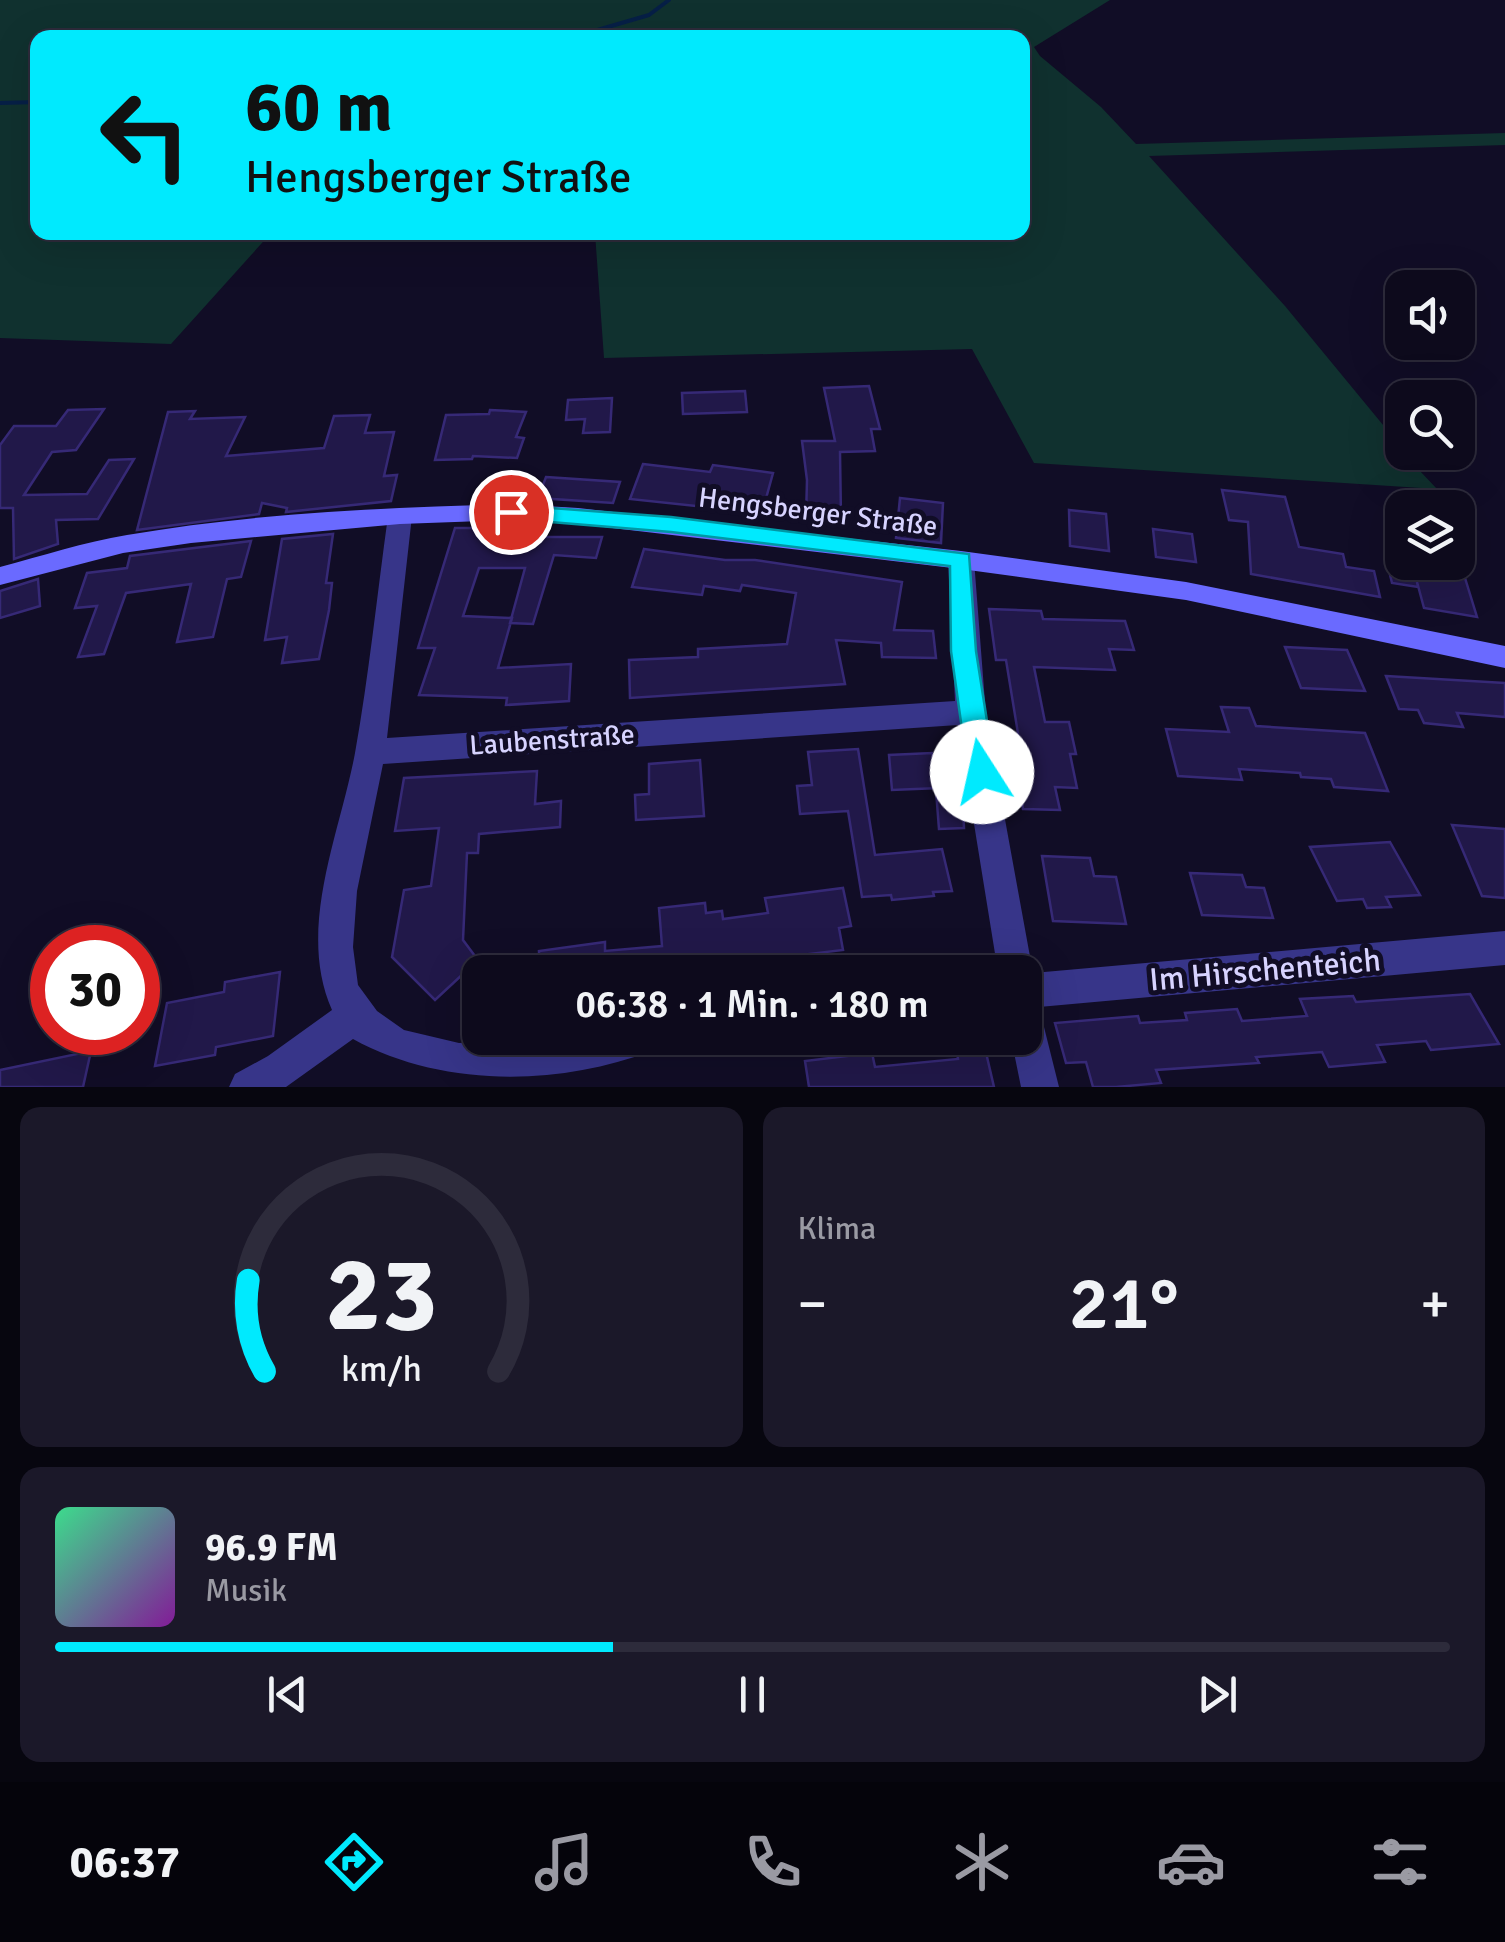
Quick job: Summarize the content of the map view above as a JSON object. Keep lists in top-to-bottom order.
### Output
{
  "streets": {
    "street": ["Hengsberger Straße", "Laubenstraße", "Im Hirschenteich"]
  },
  "page": {
    "turn": ["60 m", "Hengsberger Straße"],
    "limit": "30",
    "trip": "06:38 · 1 Min. · 180 m",
    "tile": "Klima",
    "heat": ["−", "21°", "+"],
    "song": ["96.9 FM", "Musik"],
    "tabs": "06:37",
    "gauge": ["23", "km/h"]
  }
}
